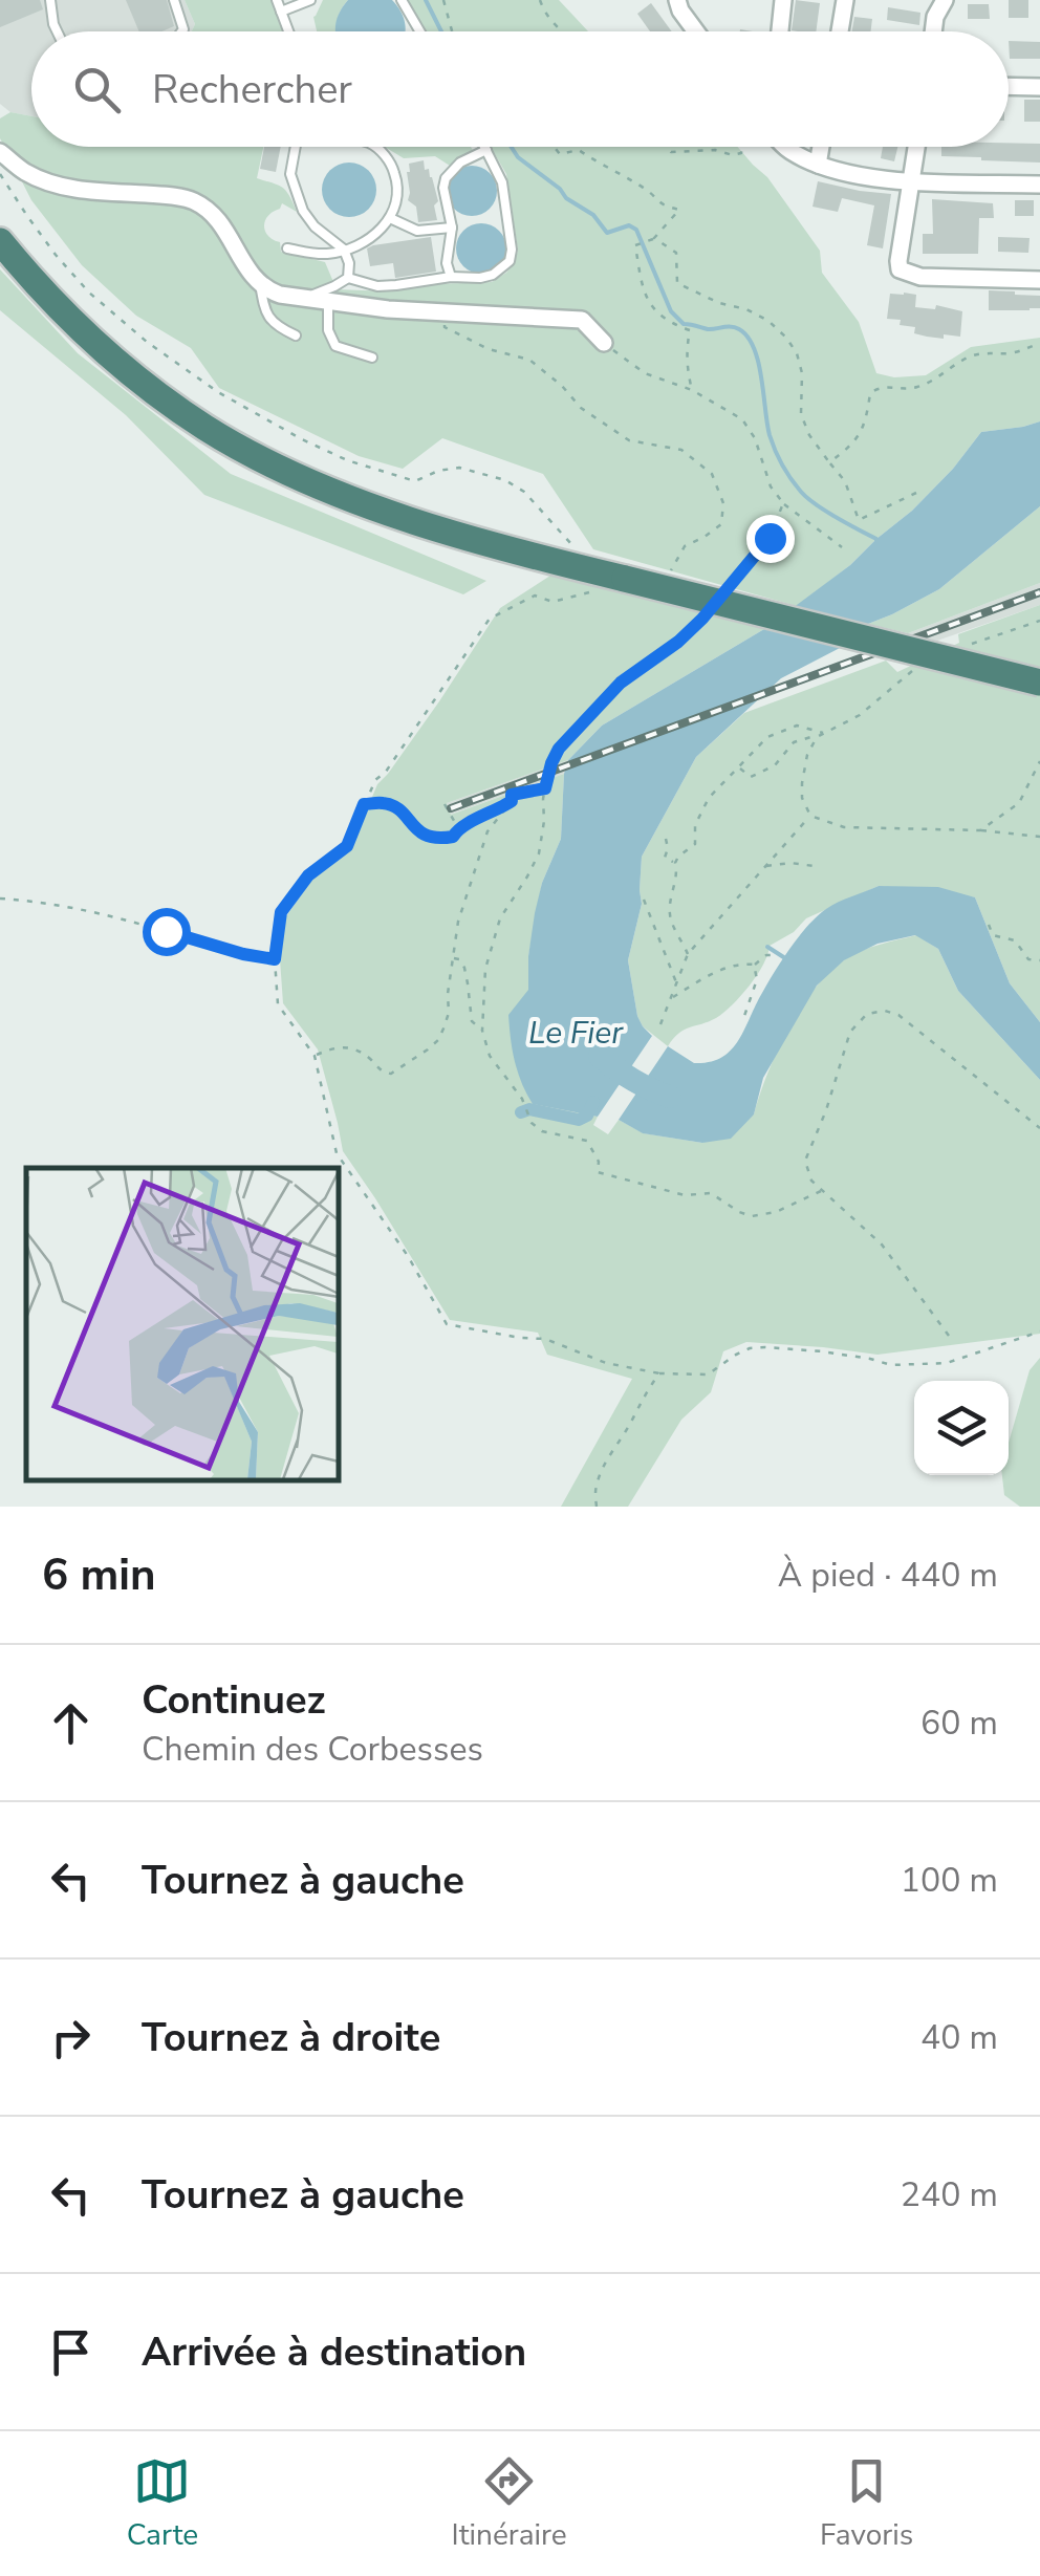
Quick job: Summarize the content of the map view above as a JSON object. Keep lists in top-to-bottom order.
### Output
{
  "water": ["Le Fier"],
  "page": {
    "search": "Rechercher",
    "heading": ["6 min", "À pied · 440 m"],
    "list": [
      ["Continuez", "Chemin des Corbesses", "60 m"],
      ["Tournez à gauche", "100 m"],
      ["Tournez à droite", "40 m"],
      ["Tournez à gauche", "240 m"],
      "Arrivée à destination"
    ],
    "nav": ["Carte", "Itinéraire", "Favoris"]
  }
}
